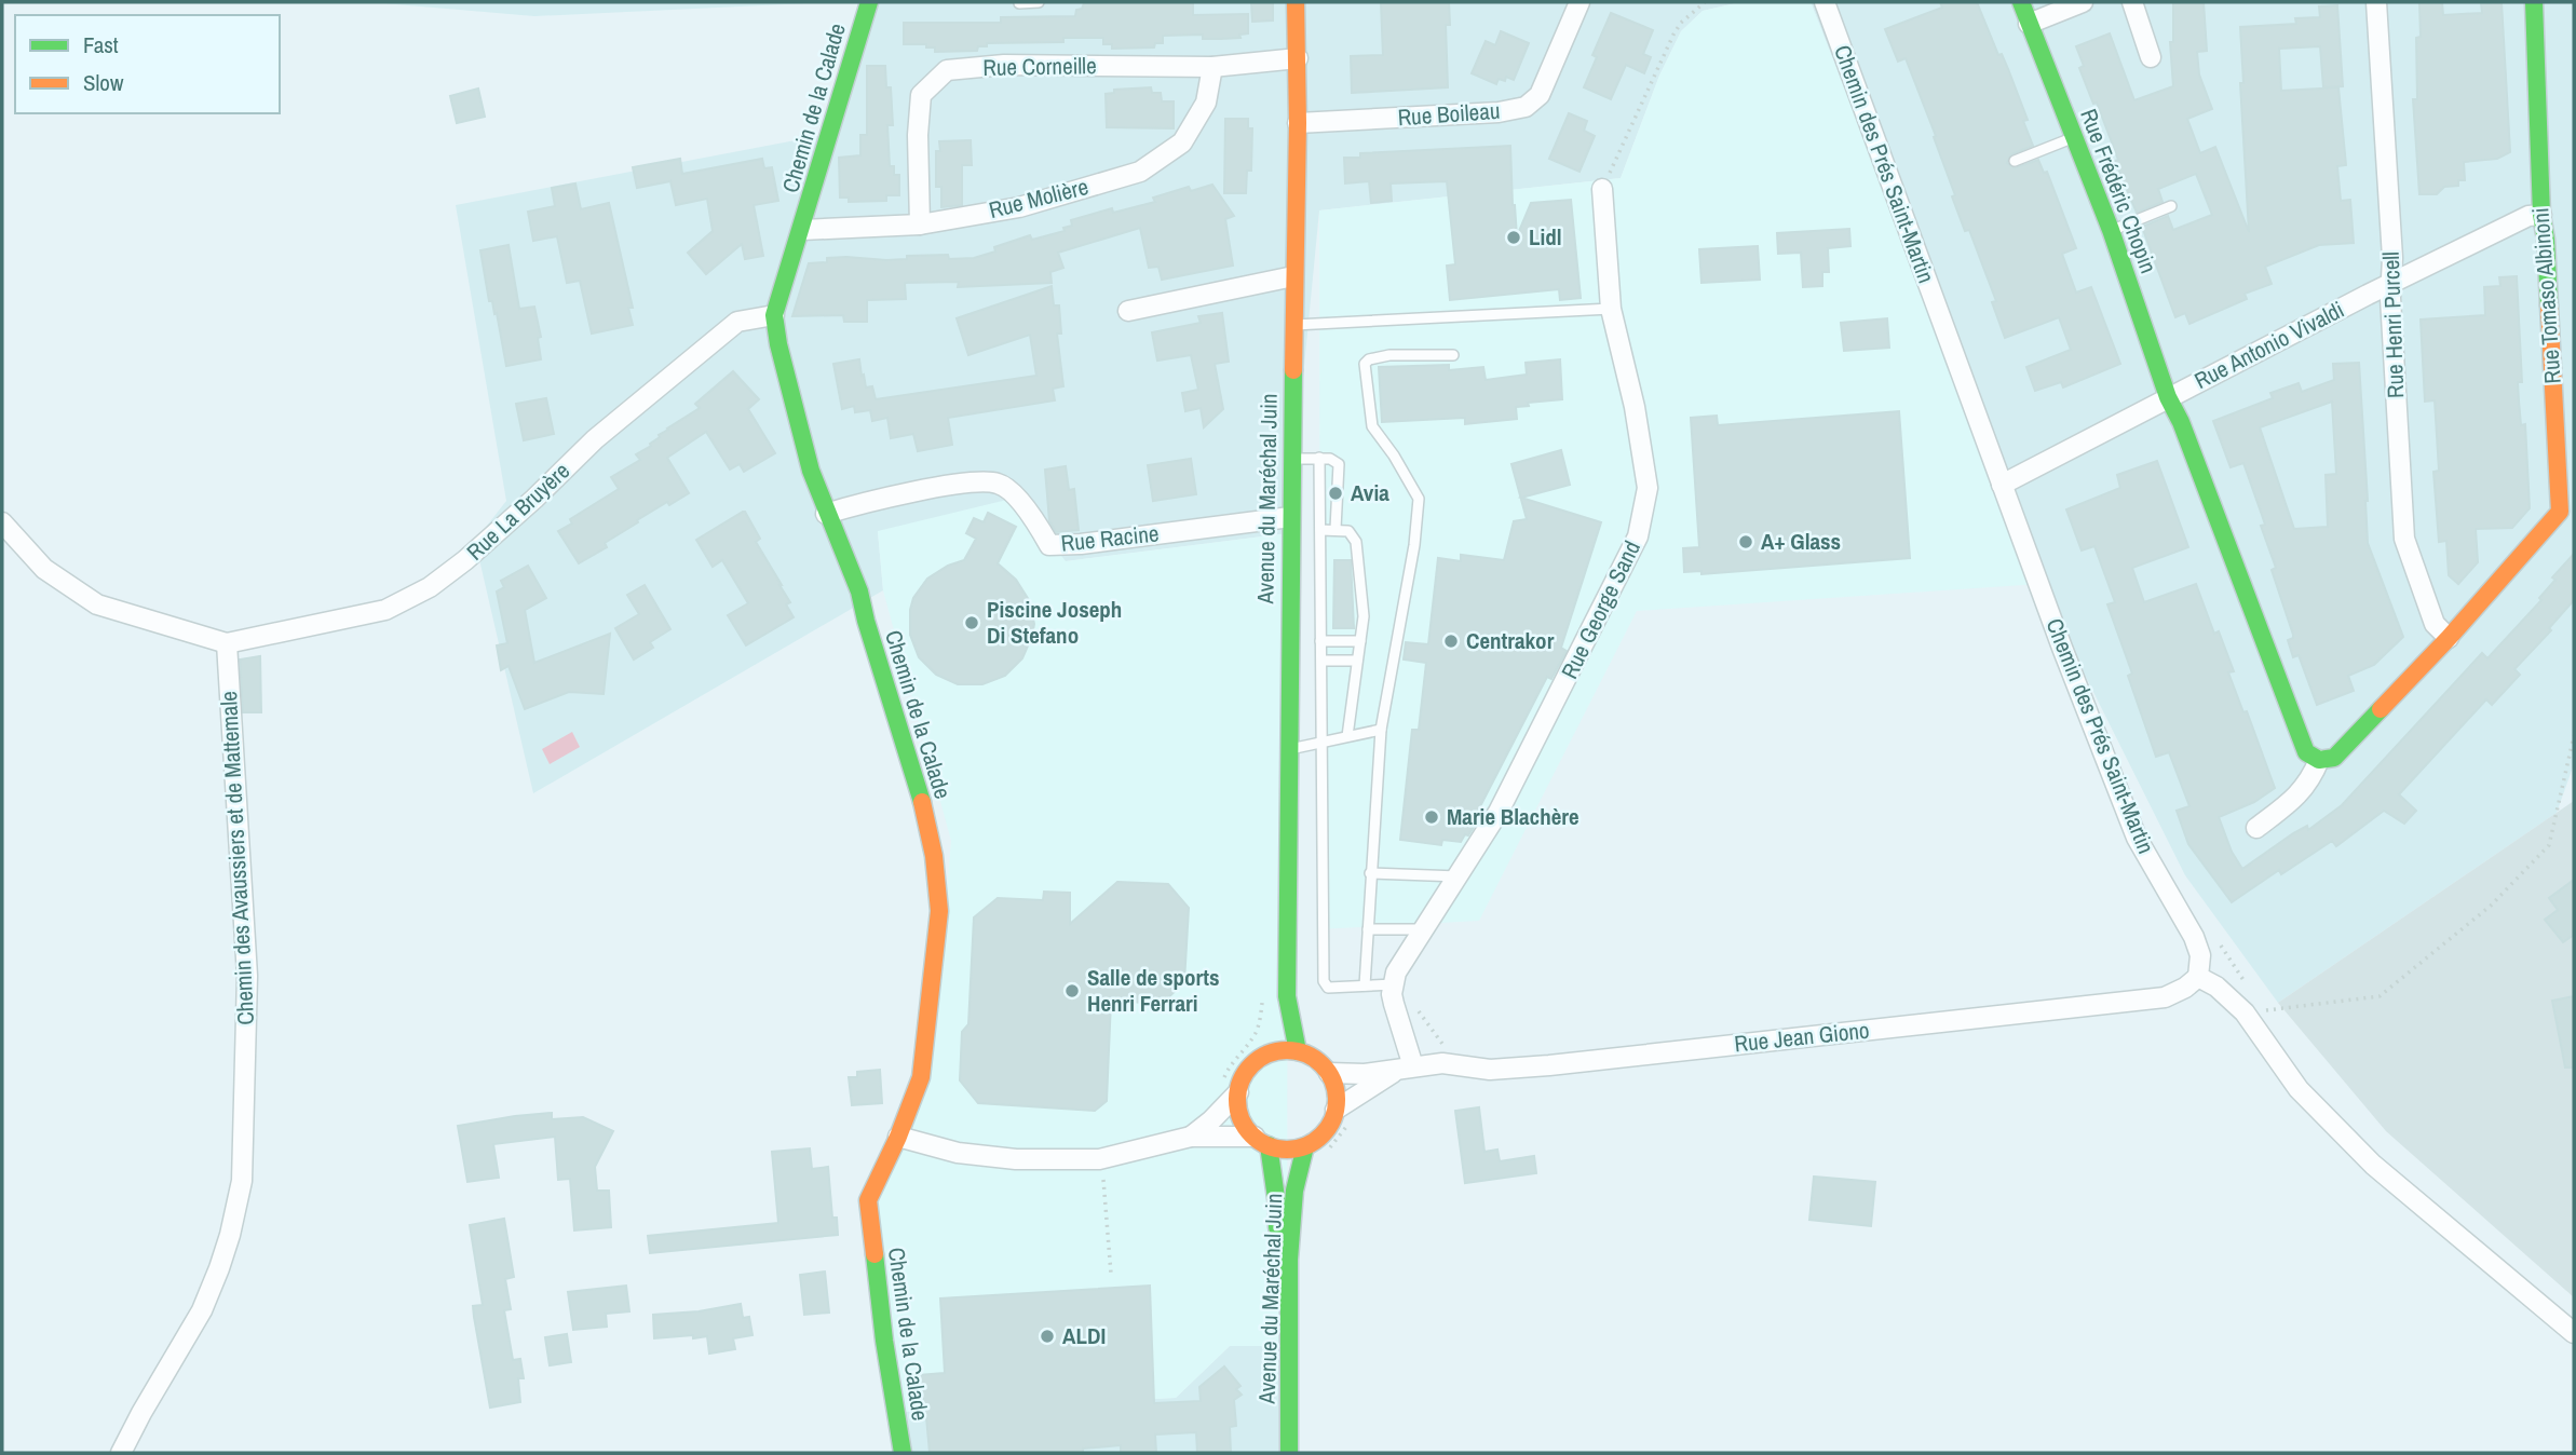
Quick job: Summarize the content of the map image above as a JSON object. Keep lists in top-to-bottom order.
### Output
{
  "streets": {
    "street": [
      "Rue Corneille",
      "Chemin de la Calade",
      "Rue Boileau",
      "Chemin des Prés Saint-Martin",
      "Rue Frédéric Chopin",
      "Rue Molière",
      "Rue Tomaso Albinoni",
      "Rue Henri Purcell",
      "Rue Antonio Vivaldi",
      "Avenue du Maréchal Juin",
      "Rue La Bruyère",
      "Rue Racine",
      "Rue George Sand",
      "Chemin des Avaussiers et de Mattemale",
      "Rue Jean Giono"
    ]
  },
  "crossings": [
    ["Rue Corneille", "Rue Molière"],
    ["Rue Corneille", "Avenue du Maréchal Juin"],
    ["Chemin de la Calade", "Rue Molière"],
    ["Chemin de la Calade", "Rue La Bruyère"],
    ["Chemin de la Calade", "Rue Racine"],
    ["Rue Boileau", "Avenue du Maréchal Juin"],
    ["Chemin des Prés Saint-Martin", "Rue Antonio Vivaldi"],
    ["Chemin des Prés Saint-Martin", "Rue Jean Giono"],
    ["Rue Frédéric Chopin", "Rue Antonio Vivaldi"],
    ["Rue Tomaso Albinoni", "Rue Henri Purcell"],
    ["Rue Tomaso Albinoni", "Rue Antonio Vivaldi"],
    ["Rue Henri Purcell", "Rue Antonio Vivaldi"],
    ["Avenue du Maréchal Juin", "Rue Racine"],
    ["Avenue du Maréchal Juin", "Rue Jean Giono"],
    ["Rue La Bruyère", "Chemin des Avaussiers et de Mattemale"]
  ],
  "places": [
    "Lidl",
    "Avia",
    "A+ Glass",
    "Piscine Joseph Di Stefano",
    "Centrakor",
    "Marie Blachère",
    "Salle de sports Henri Ferrari",
    "ALDI"
  ],
  "legend": ["Fast", "Slow"]
}
